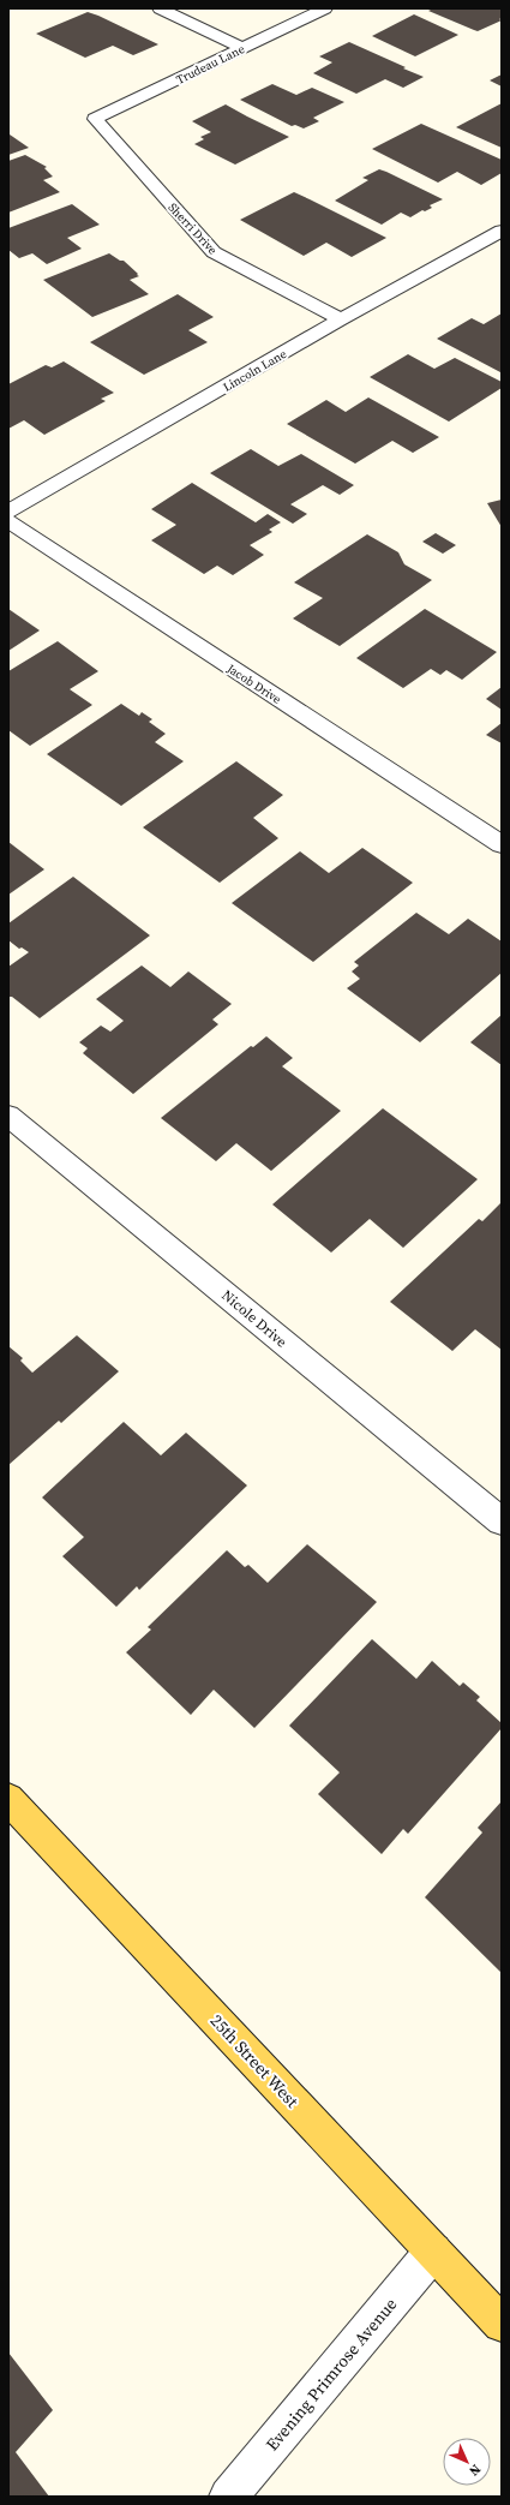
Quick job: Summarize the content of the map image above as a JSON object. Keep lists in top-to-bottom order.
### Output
{
  "streets": {
    "main road": ["25th Street West"],
    "street": [
      "Trudeau Lane",
      "Sherri Drive",
      "Lincoln Lane",
      "Jacob Drive",
      "Nicole Drive",
      "Evening Primrose Avenue"
    ]
  },
  "crossings": [
    ["Trudeau Lane", "Sherri Drive"],
    ["Sherri Drive", "Lincoln Lane"],
    ["25th Street West", "Evening Primrose Avenue"]
  ],
  "north": "bottom right"
}
